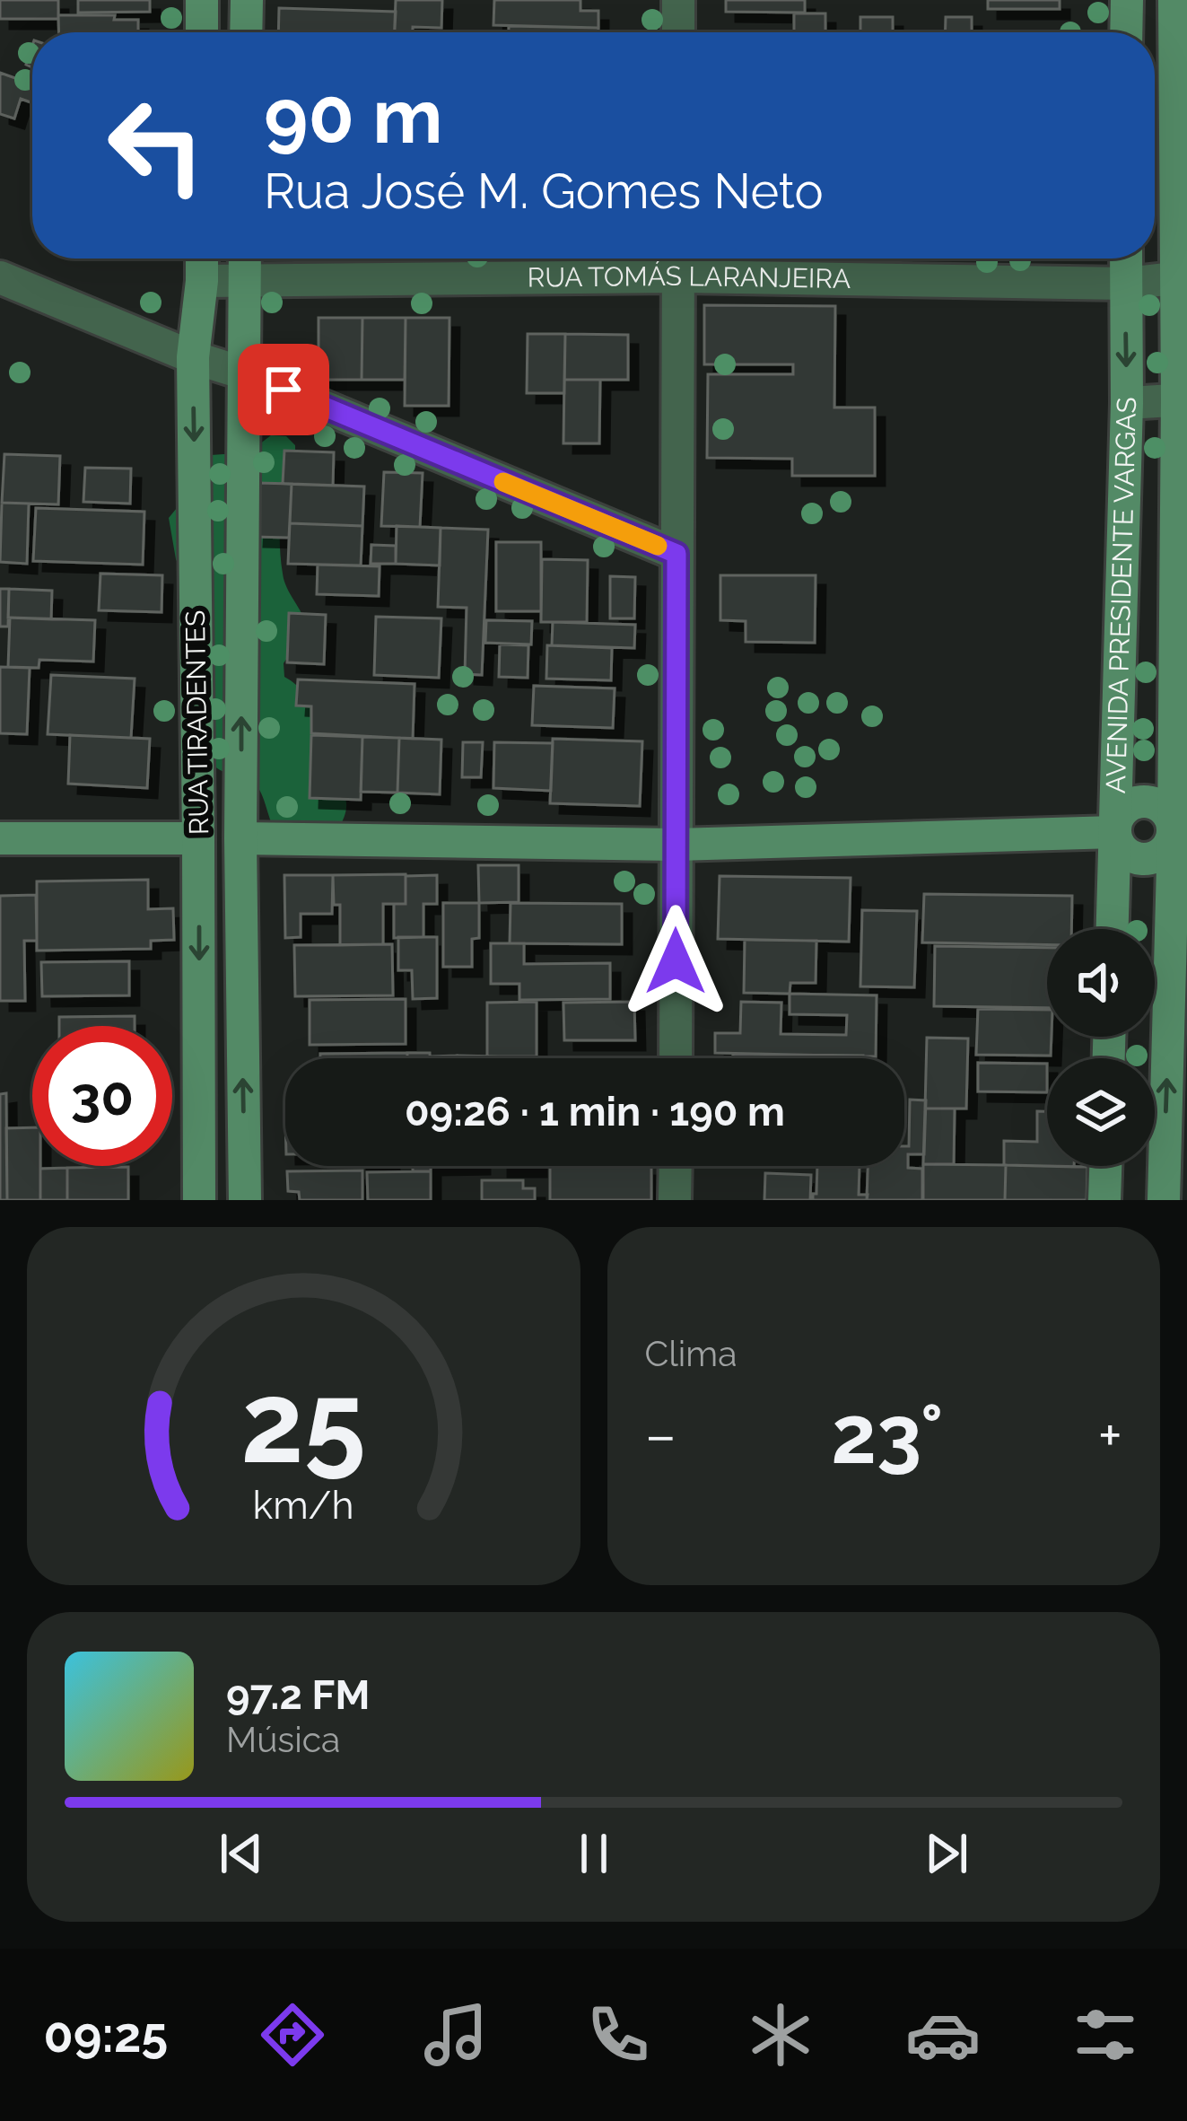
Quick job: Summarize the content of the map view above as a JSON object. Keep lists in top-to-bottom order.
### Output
{
  "streets": {
    "main road": ["AVENIDA PRESIDENTE VARGAS", "RUA TIRADENTES"],
    "street": ["RUA TOMÁS LARANJEIRA"]
  },
  "crossings": [
    ["RUA TOMÁS LARANJEIRA", "AVENIDA PRESIDENTE VARGAS"],
    ["RUA TOMÁS LARANJEIRA", "RUA TIRADENTES"]
  ],
  "page": {
    "turn": ["90 m", "Rua José M. Gomes Neto"],
    "limit": "30",
    "trip": "09:26 · 1 min · 190 m",
    "tile": "Clima",
    "heat": ["−", "23°", "+"],
    "song": ["97.2 FM", "Música"],
    "tabs": "09:25",
    "gauge": ["25", "km/h"]
  }
}
